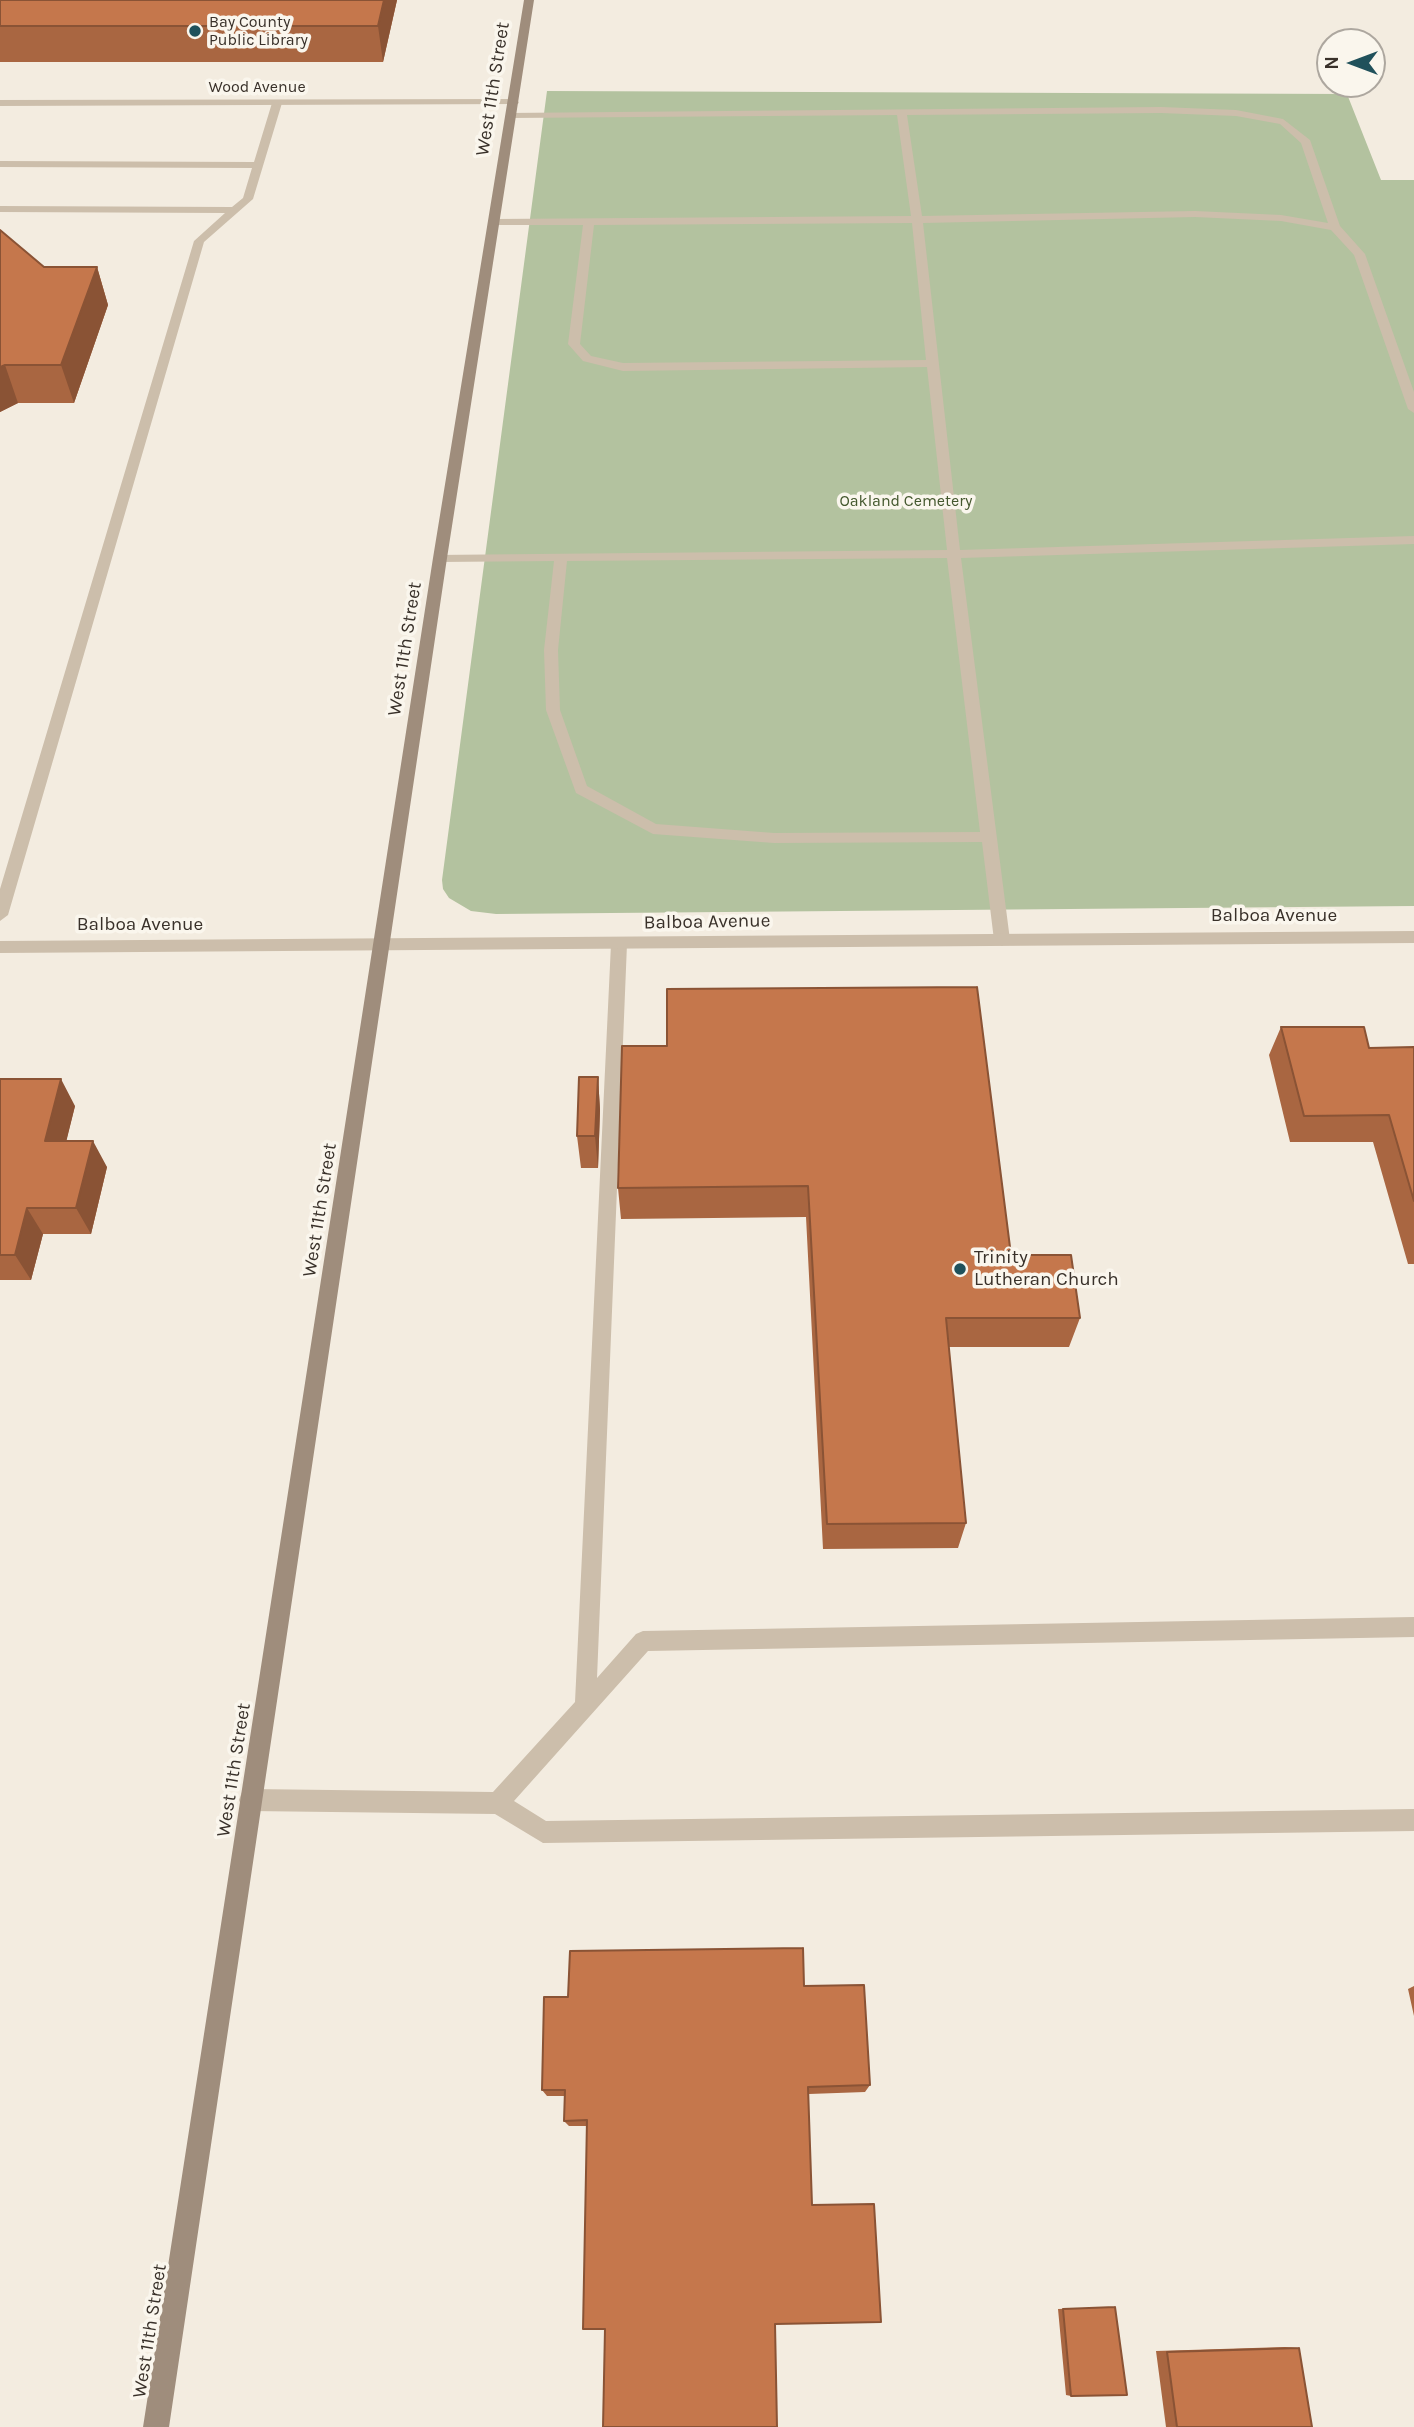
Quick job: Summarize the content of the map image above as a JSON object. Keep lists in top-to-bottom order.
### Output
{
  "streets": {
    "main road": ["West 11th Street"],
    "street": ["Wood Avenue", "Balboa Avenue"]
  },
  "crossings": [
    ["Wood Avenue", "West 11th Street"],
    ["West 11th Street", "Balboa Avenue"]
  ],
  "parks": ["Oakland Cemetery"],
  "places": ["Bay County Public Library", "Trinity Lutheran Church"],
  "north": "left"
}
